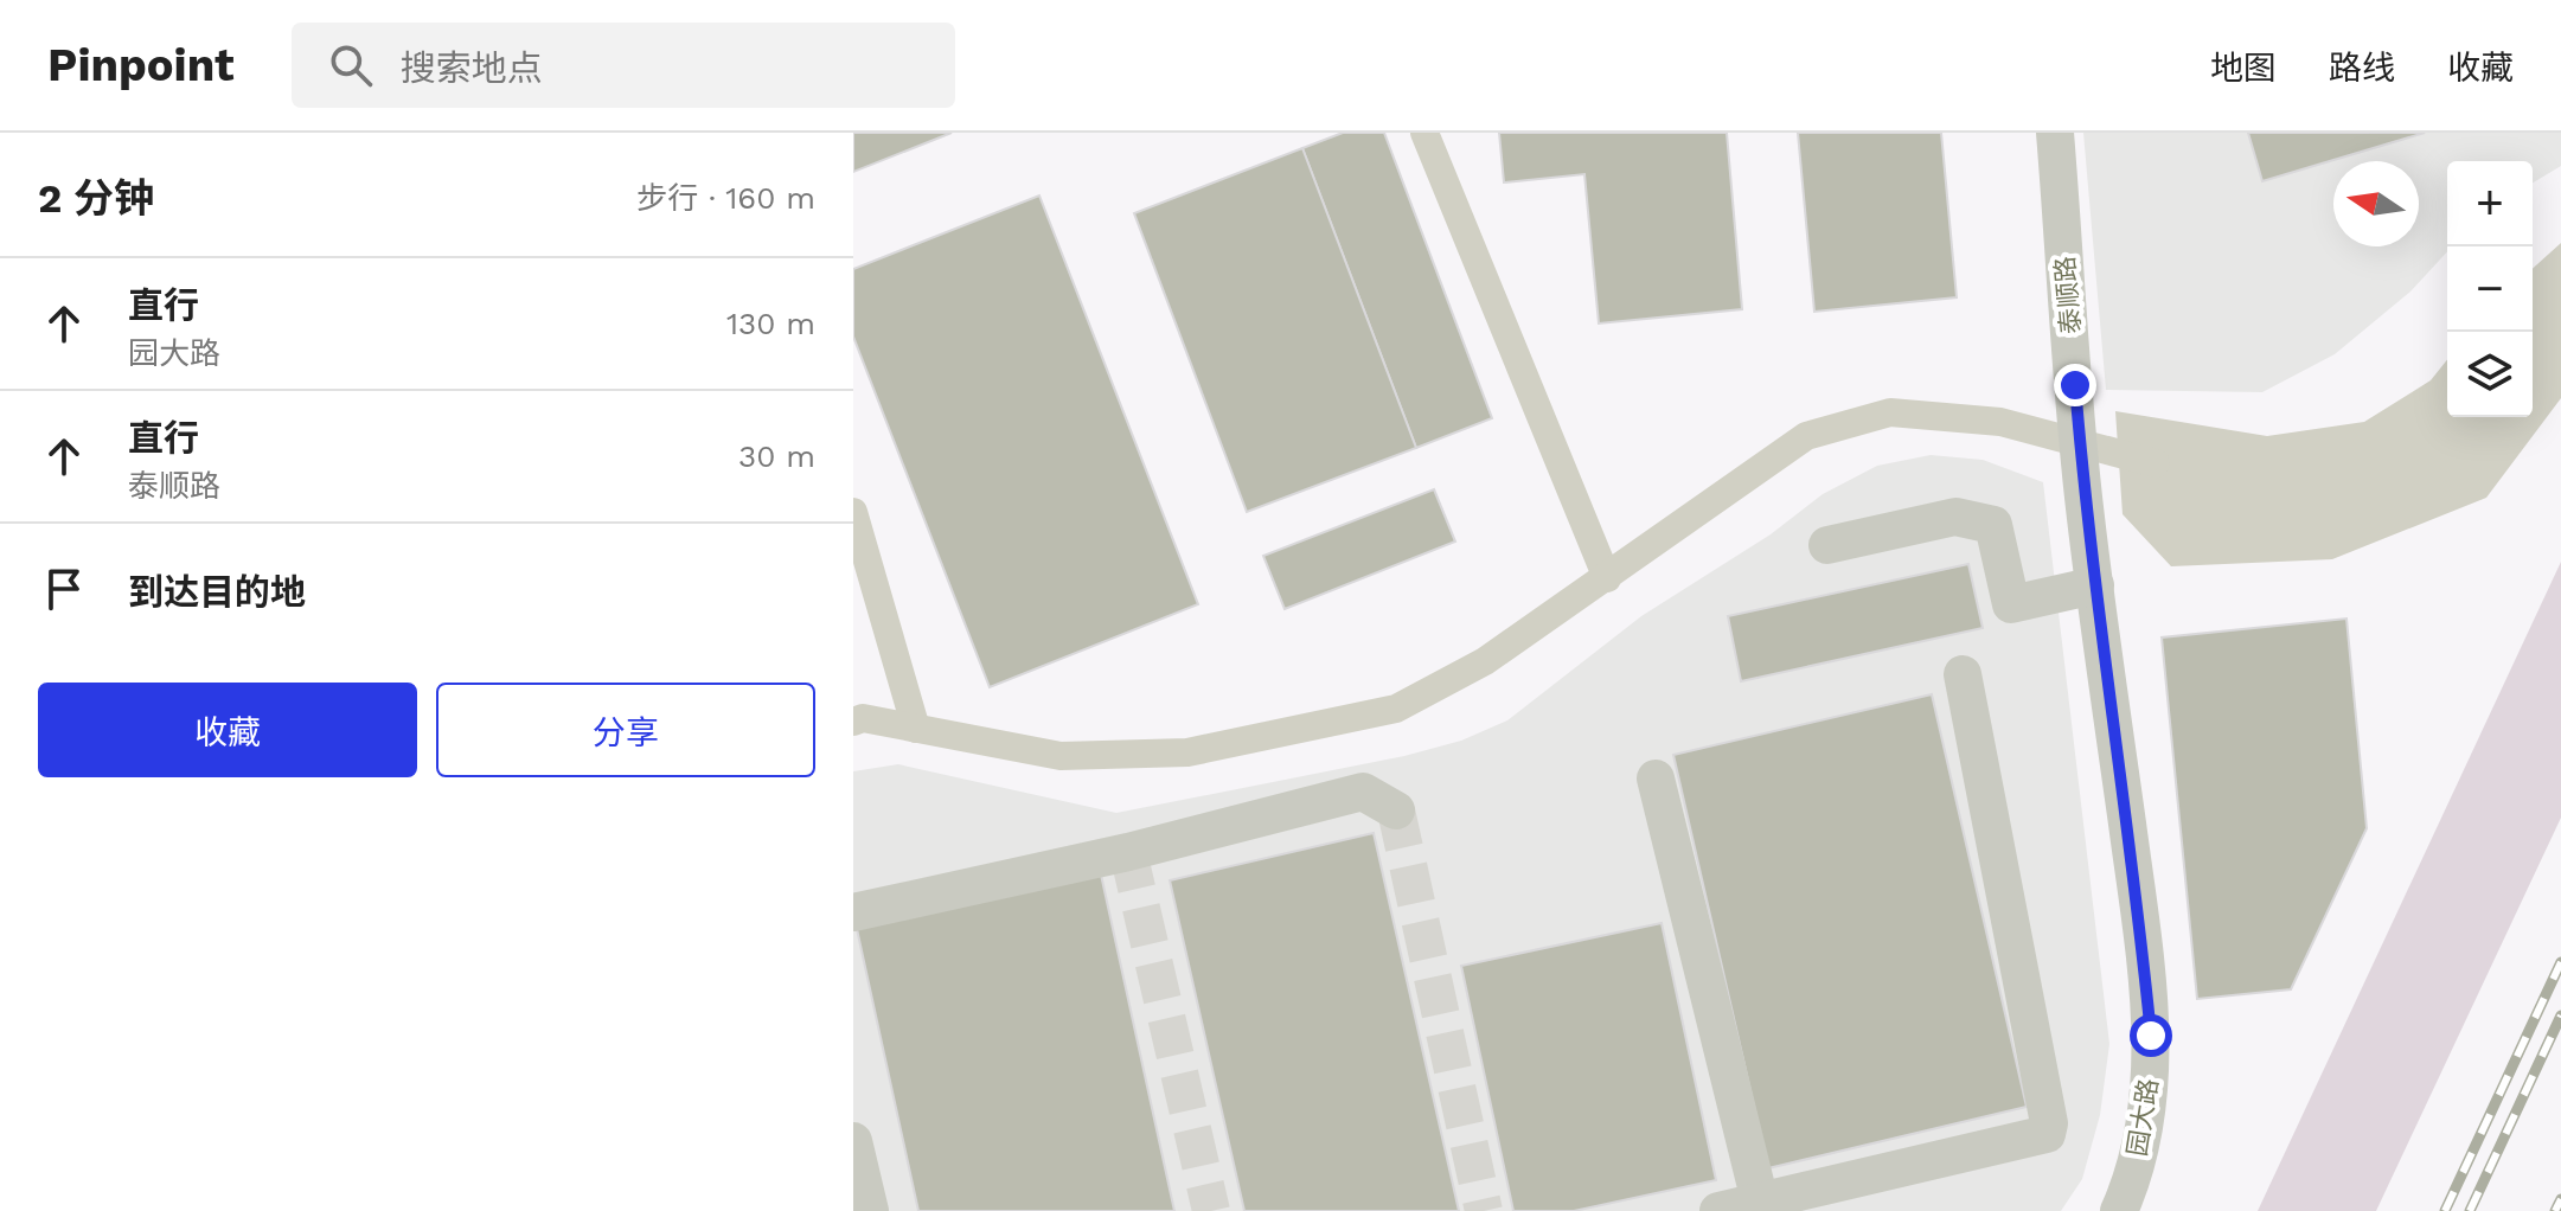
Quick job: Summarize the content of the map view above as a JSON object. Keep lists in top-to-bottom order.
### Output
{
  "streets": {
    "street": ["泰顺路", "园大路"]
  },
  "crossings": [
    ["泰顺路", "园大路"]
  ],
  "north": "left",
  "page": {
    "header": "Pinpoint",
    "search": "搜索地点",
    "nav": ["地图", "路线", "收藏"],
    "heading": ["2 分钟", "步行 · 160 m"],
    "map_buttons": ["+", "−"],
    "list": [
      ["直行", "园大路", "130 m"],
      ["直行", "泰顺路", "30 m"],
      "到达目的地"
    ],
    "buttons": ["收藏", "分享"]
  }
}
